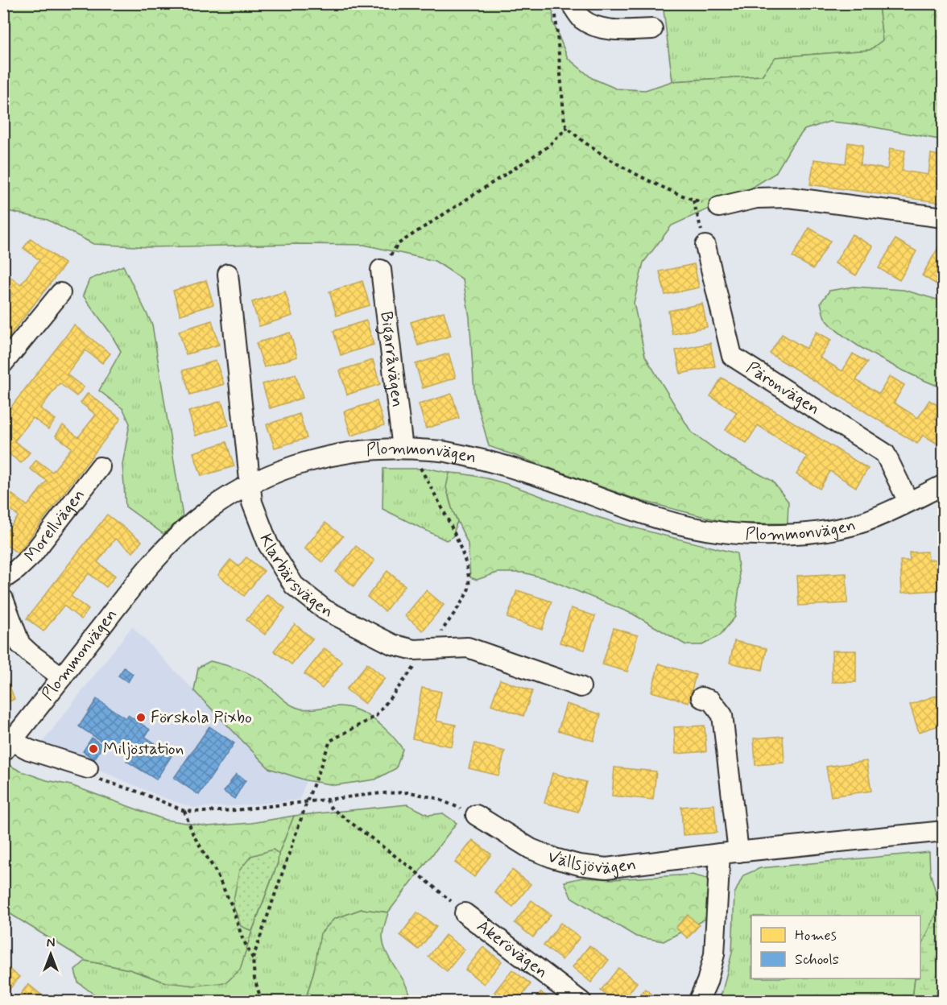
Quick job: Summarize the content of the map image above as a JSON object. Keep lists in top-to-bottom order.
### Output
{
  "streets": {
    "street": [
      "Bigarråvägen",
      "Päronvägen",
      "Plommonvägen",
      "Morellvägen",
      "Klarbärsvägen",
      "Vällsjövägen",
      "Åkerövägen"
    ]
  },
  "crossings": [
    ["Bigarråvägen", "Plommonvägen"],
    ["Päronvägen", "Plommonvägen"],
    ["Plommonvägen", "Klarbärsvägen"]
  ],
  "places": ["Förskola Pixbo", "Miljöstation"],
  "legend": ["Homes", "Schools"],
  "north": "top"
}
